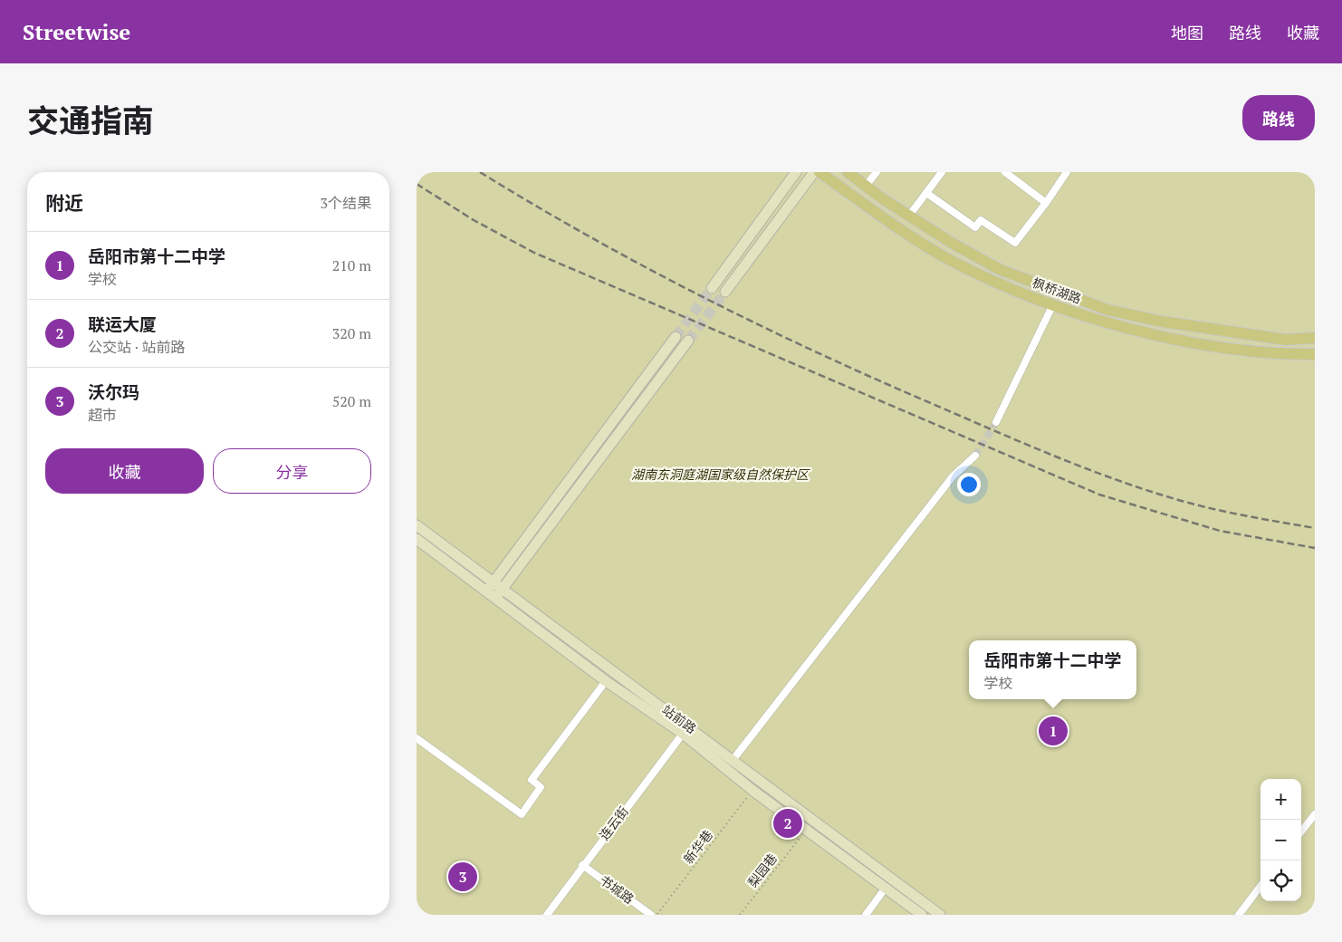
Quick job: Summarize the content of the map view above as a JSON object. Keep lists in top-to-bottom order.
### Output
{
  "streets": {
    "main road": ["枫桥湖路", "站前路"],
    "street": ["连云街", "书城路"],
    "path": ["新华巷", "梨园巷"]
  },
  "crossings": [
    ["站前路", "连云街"],
    ["站前路", "新华巷"],
    ["连云街", "书城路"]
  ],
  "parks": ["湖南东洞庭湖国家级自然保护区"],
  "page": {
    "header": "Streetwise",
    "nav": ["地图", "路线", "收藏"],
    "title": "交通指南",
    "buttons": [
      "路线",
      ["收藏", "分享"]
    ],
    "heading": ["附近", "3个结果"],
    "list": [
      {
        "mark": "1",
        "name": "岳阳市第十二中学",
        "note": "学校",
        "value": "210 m"
      },
      {
        "mark": "2",
        "name": "联运大厦",
        "note": "公交站 · 站前路",
        "value": "320 m"
      },
      {
        "mark": "3",
        "name": "沃尔玛",
        "note": "超市",
        "value": "520 m"
      }
    ],
    "popup": ["岳阳市第十二中学", "学校"],
    "pins": ["1", "2", "3"],
    "map_buttons": ["+", "−"]
  }
}
